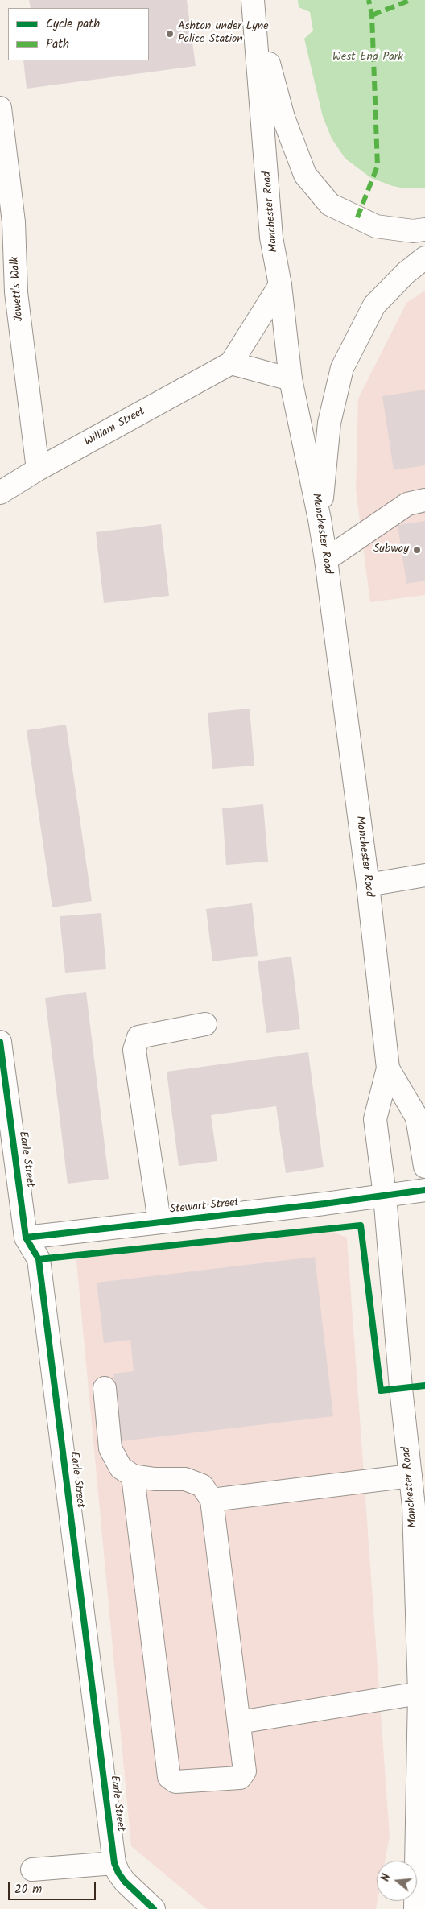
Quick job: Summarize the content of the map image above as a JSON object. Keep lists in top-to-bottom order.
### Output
{
  "streets": {
    "main road": [
      "Manchester Road",
      "Jowett's Walk",
      "William Street",
      "Earle Street",
      "Stewart Street"
    ]
  },
  "crossings": [
    ["Manchester Road", "William Street"],
    ["Manchester Road", "Stewart Street"],
    ["Jowett's Walk", "William Street"],
    ["Earle Street", "Stewart Street"]
  ],
  "parks": ["West End Park"],
  "places": ["Ashton under Lyne Police Station", "Subway"],
  "legend": ["Cycle path", "Path"],
  "scale_bar": "20 m",
  "north": "left"
}
